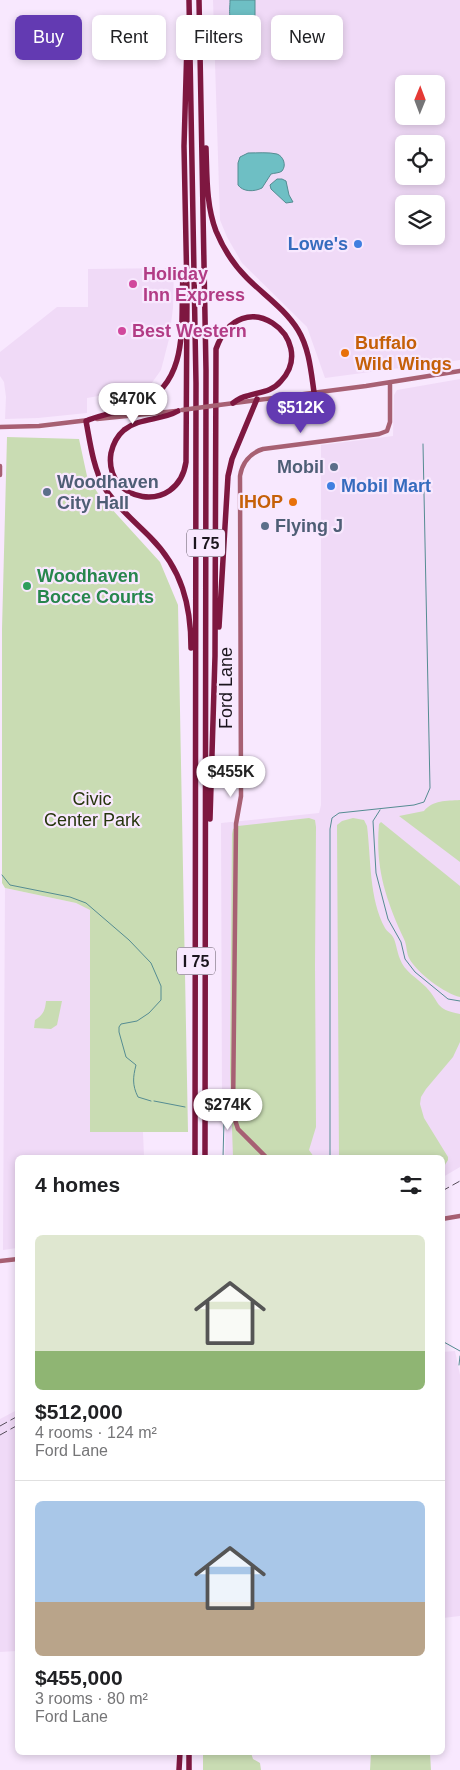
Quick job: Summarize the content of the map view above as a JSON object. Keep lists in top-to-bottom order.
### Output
{
  "streets": {
    "highway": ["I 75"],
    "street": ["Ford Lane"]
  },
  "parks": ["Civic Center Park"],
  "places": [
    "Lowe's",
    "Holiday Inn Express",
    "Best Western",
    "Buffalo Wild Wings",
    "Mobil",
    "Mobil Mart",
    "Woodhaven City Hall",
    "IHOP",
    "Flying J",
    "Woodhaven Bocce Courts"
  ],
  "north": "top",
  "page": {
    "chip": [
      "Buy",
      "Rent",
      "Filters",
      "New"
    ],
    "price": [
      "$470K",
      "$512K",
      "$455K",
      "$274K"
    ],
    "heading": "4 homes",
    "list": [
      {
        "name": "$512,000",
        "note": "4 rooms · 124 m² · Ford Lane"
      },
      {
        "name": "$455,000",
        "note": "3 rooms · 80 m² · Ford Lane"
      }
    ]
  }
}
